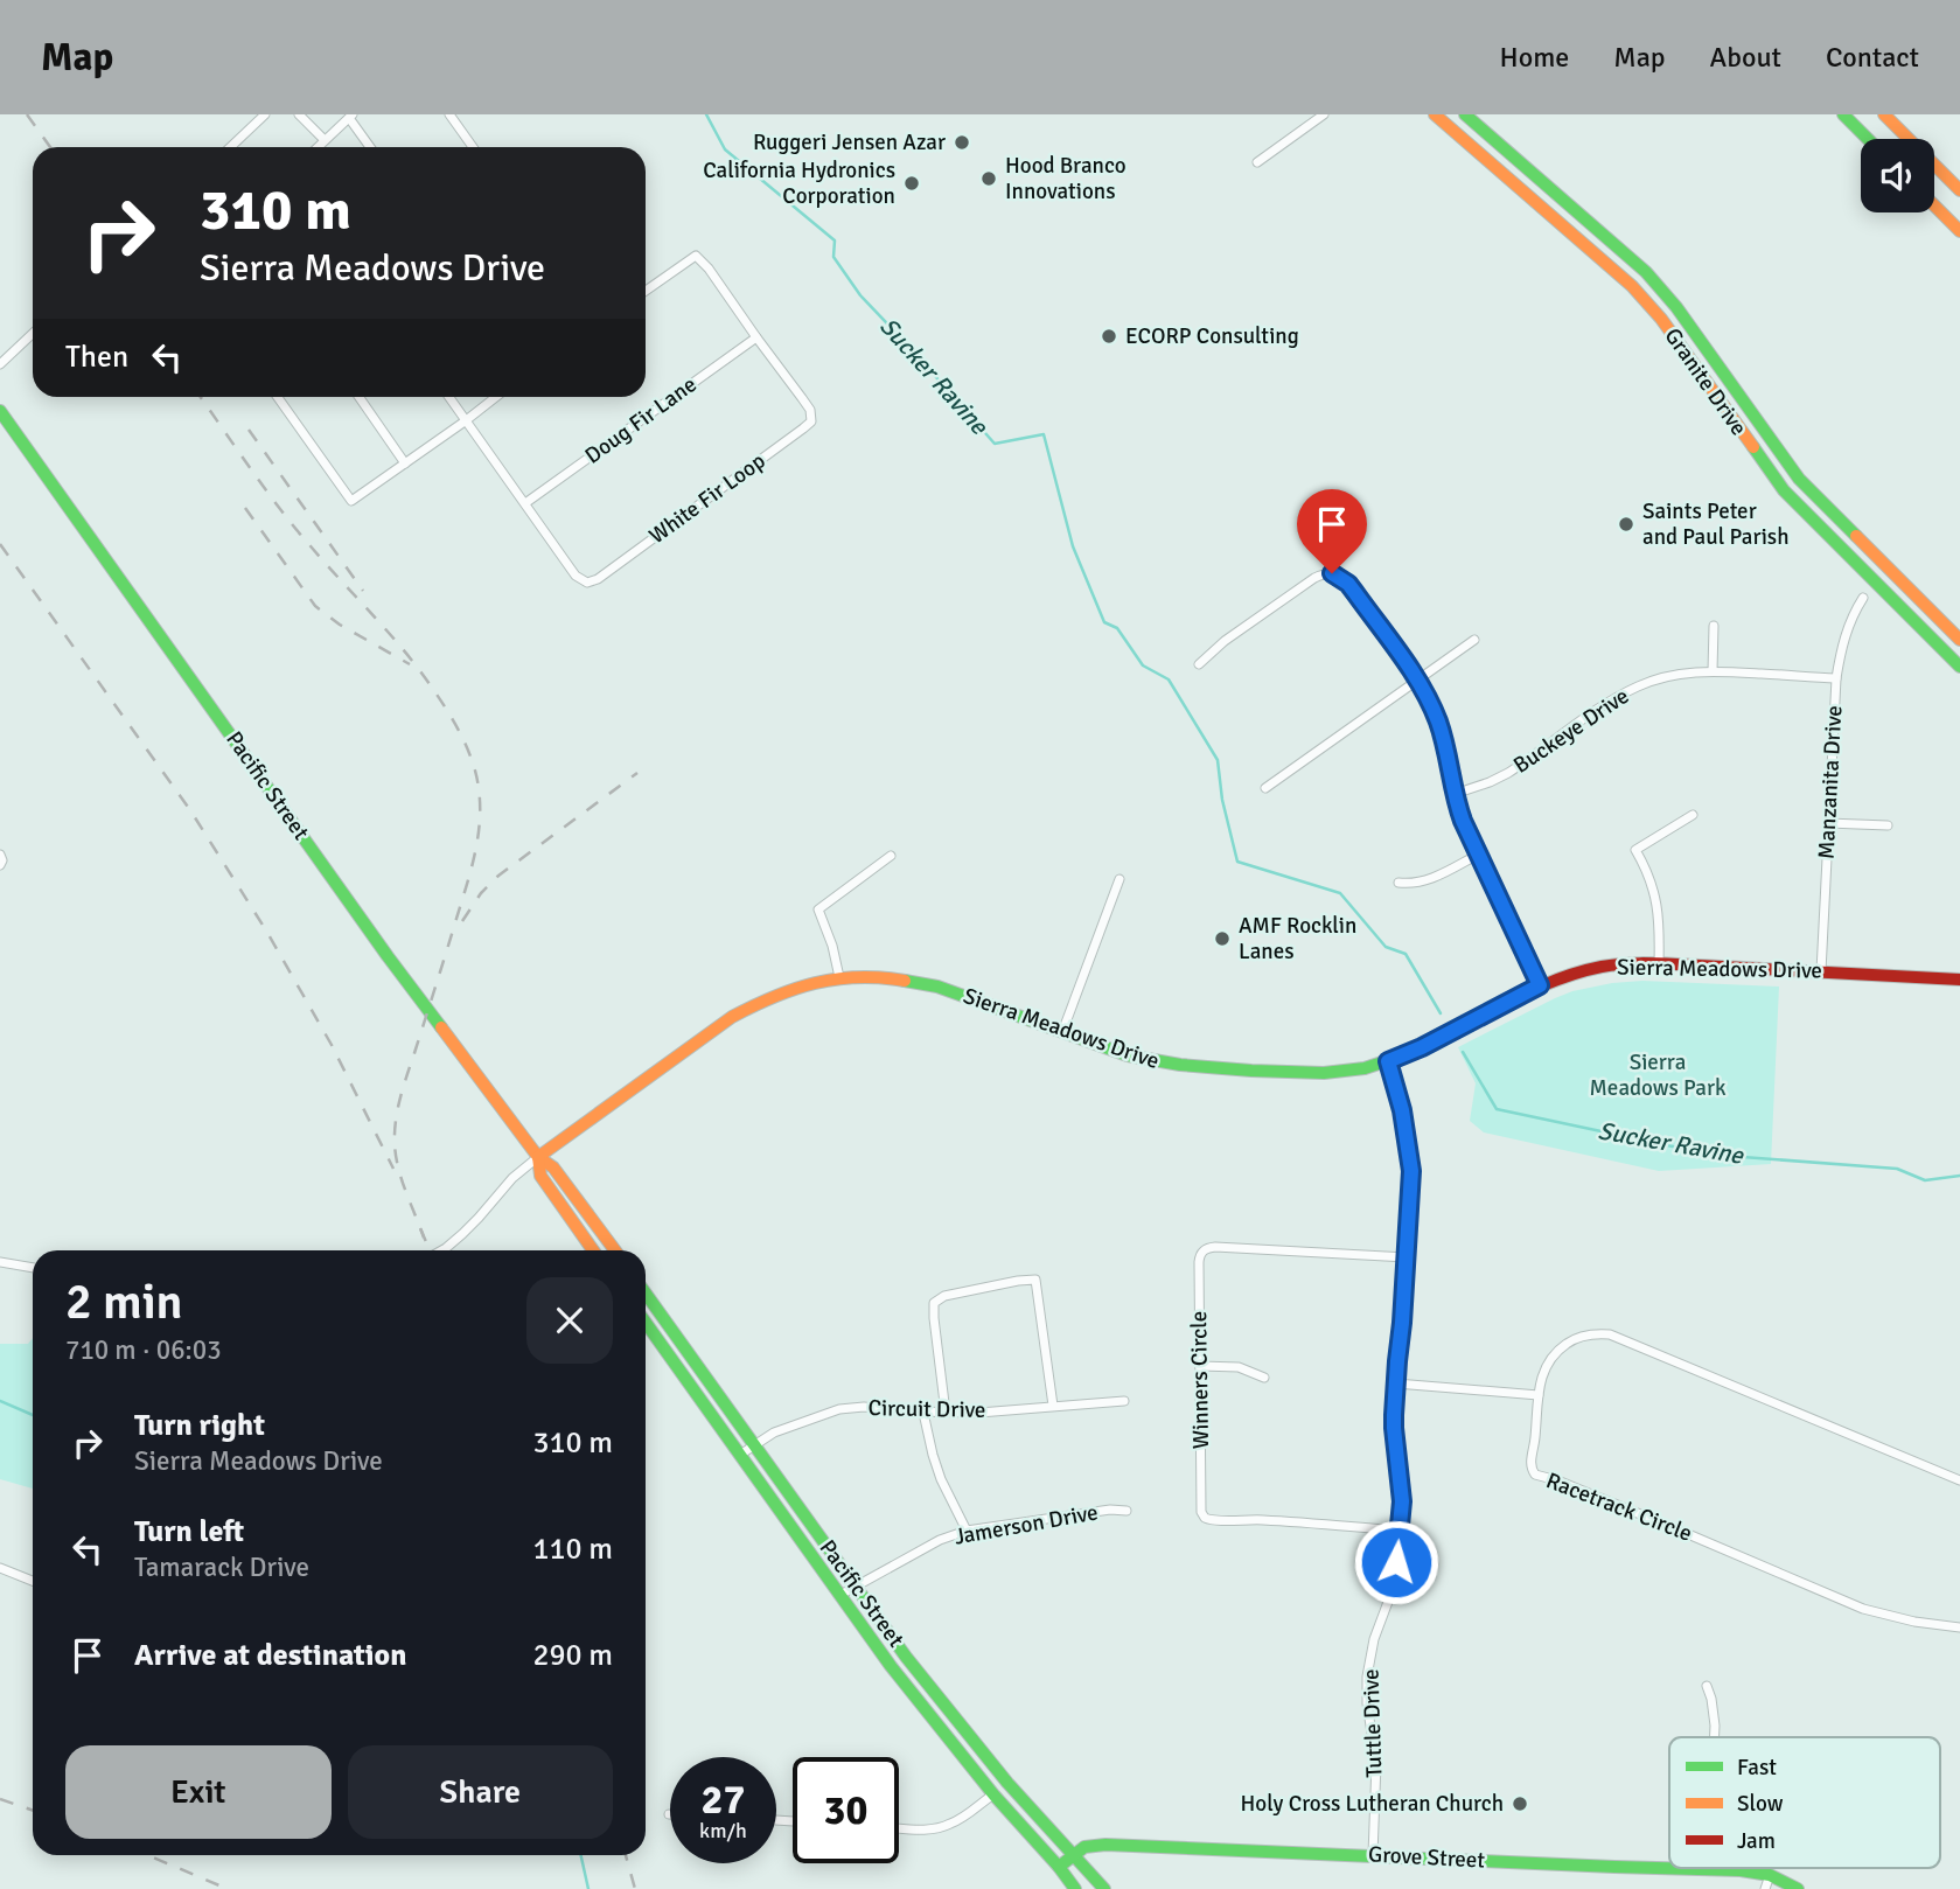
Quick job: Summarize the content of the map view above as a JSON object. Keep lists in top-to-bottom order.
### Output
{
  "streets": {
    "main road": [
      "Granite Drive",
      "Pacific Street",
      "Sierra Meadows Drive",
      "Grove Street"
    ],
    "street": [
      "Doug Fir Lane",
      "White Fir Loop",
      "Buckeye Drive",
      "Manzanita Drive",
      "Winners Circle",
      "Circuit Drive",
      "Racetrack Circle",
      "Jamerson Drive",
      "Tuttle Drive"
    ]
  },
  "crossings": [
    ["Doug Fir Lane", "White Fir Loop"],
    ["Buckeye Drive", "Manzanita Drive"],
    ["Manzanita Drive", "Sierra Meadows Drive"],
    ["Pacific Street", "Sierra Meadows Drive"],
    ["Pacific Street", "Circuit Drive"],
    ["Pacific Street", "Jamerson Drive"],
    ["Pacific Street", "Grove Street"],
    ["Sierra Meadows Drive", "Tuttle Drive"],
    ["Winners Circle", "Tuttle Drive"],
    ["Tuttle Drive", "Grove Street"]
  ],
  "water": ["Sucker Ravine"],
  "parks": ["Sierra Meadows Park"],
  "places": [
    "Ruggeri Jensen Azar",
    "Hood Branco Innovations",
    "California Hydronics Corporation",
    "ECORP Consulting",
    "Saints Peter and Paul Parish",
    "AMF Rocklin Lanes",
    "Holy Cross Lutheran Church"
  ],
  "legend": ["Fast", "Slow", "Jam"],
  "page": {
    "header": "Map",
    "nav": [
      "Home",
      "Map",
      "About",
      "Contact"
    ],
    "turn": ["310 m", "Sierra Meadows Drive"],
    "then": "Then",
    "heading": ["2 min", "710 m · 06:03"],
    "list": [
      {
        "name": "Turn right",
        "note": "Sierra Meadows Drive",
        "value": "310 m"
      },
      {
        "name": "Turn left",
        "note": "Tamarack Drive",
        "value": "110 m"
      },
      {
        "name": "Arrive at destination",
        "value": "290 m"
      }
    ],
    "buttons": ["Exit", "Share"],
    "speed": "27 km/h",
    "limit": "30"
  }
}
